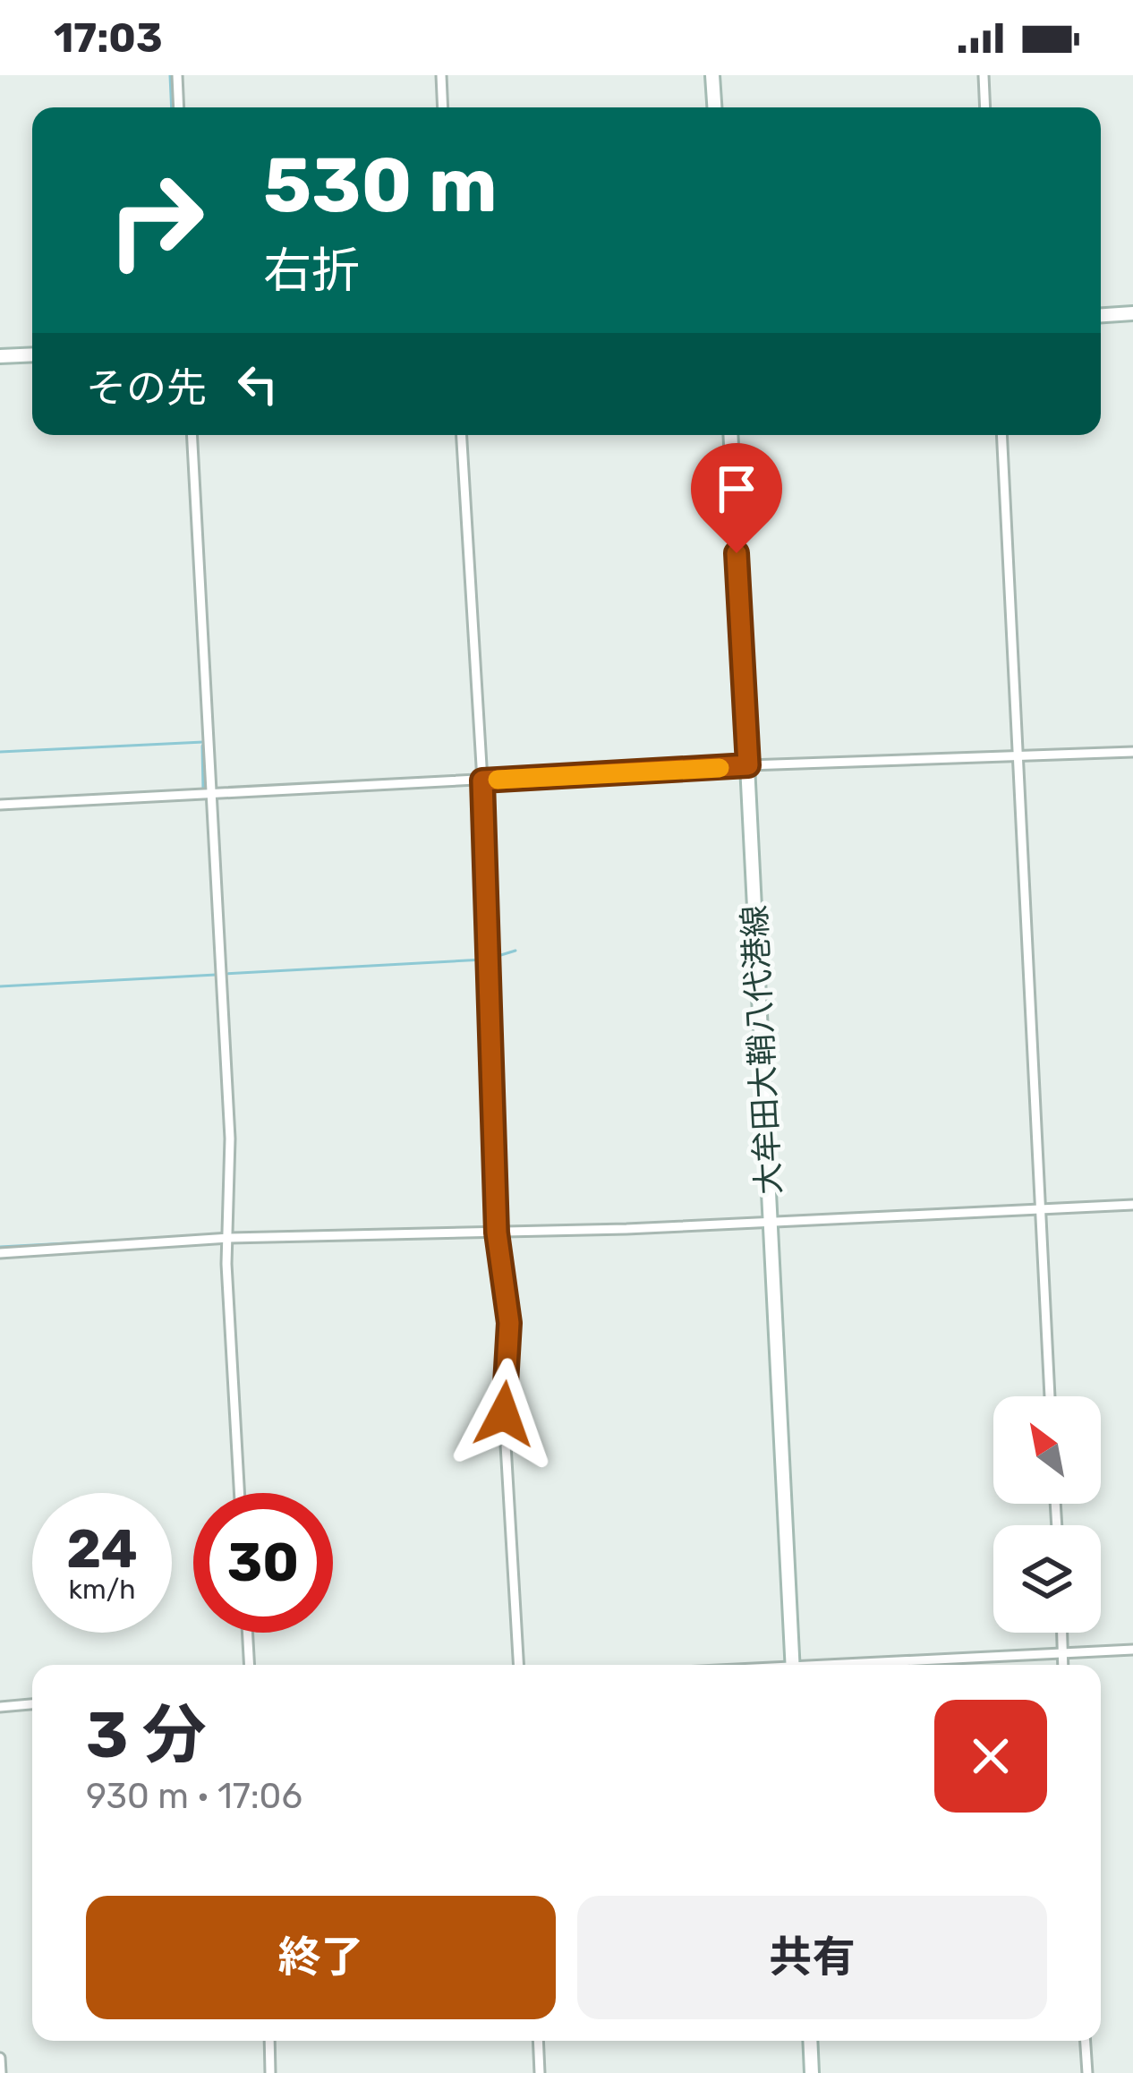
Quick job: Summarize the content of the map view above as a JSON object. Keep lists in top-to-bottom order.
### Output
{
  "streets": {
    "main road": ["大牟田大鞘八代港線"]
  },
  "north": "top left",
  "page": {
    "status": "17:03",
    "turn": ["530 m", "右折"],
    "then": "その先",
    "speed": "24 km/h",
    "limit": "30",
    "heading": ["3 分", "930 m · 17:06"],
    "buttons": ["終了", "共有"]
  }
}
